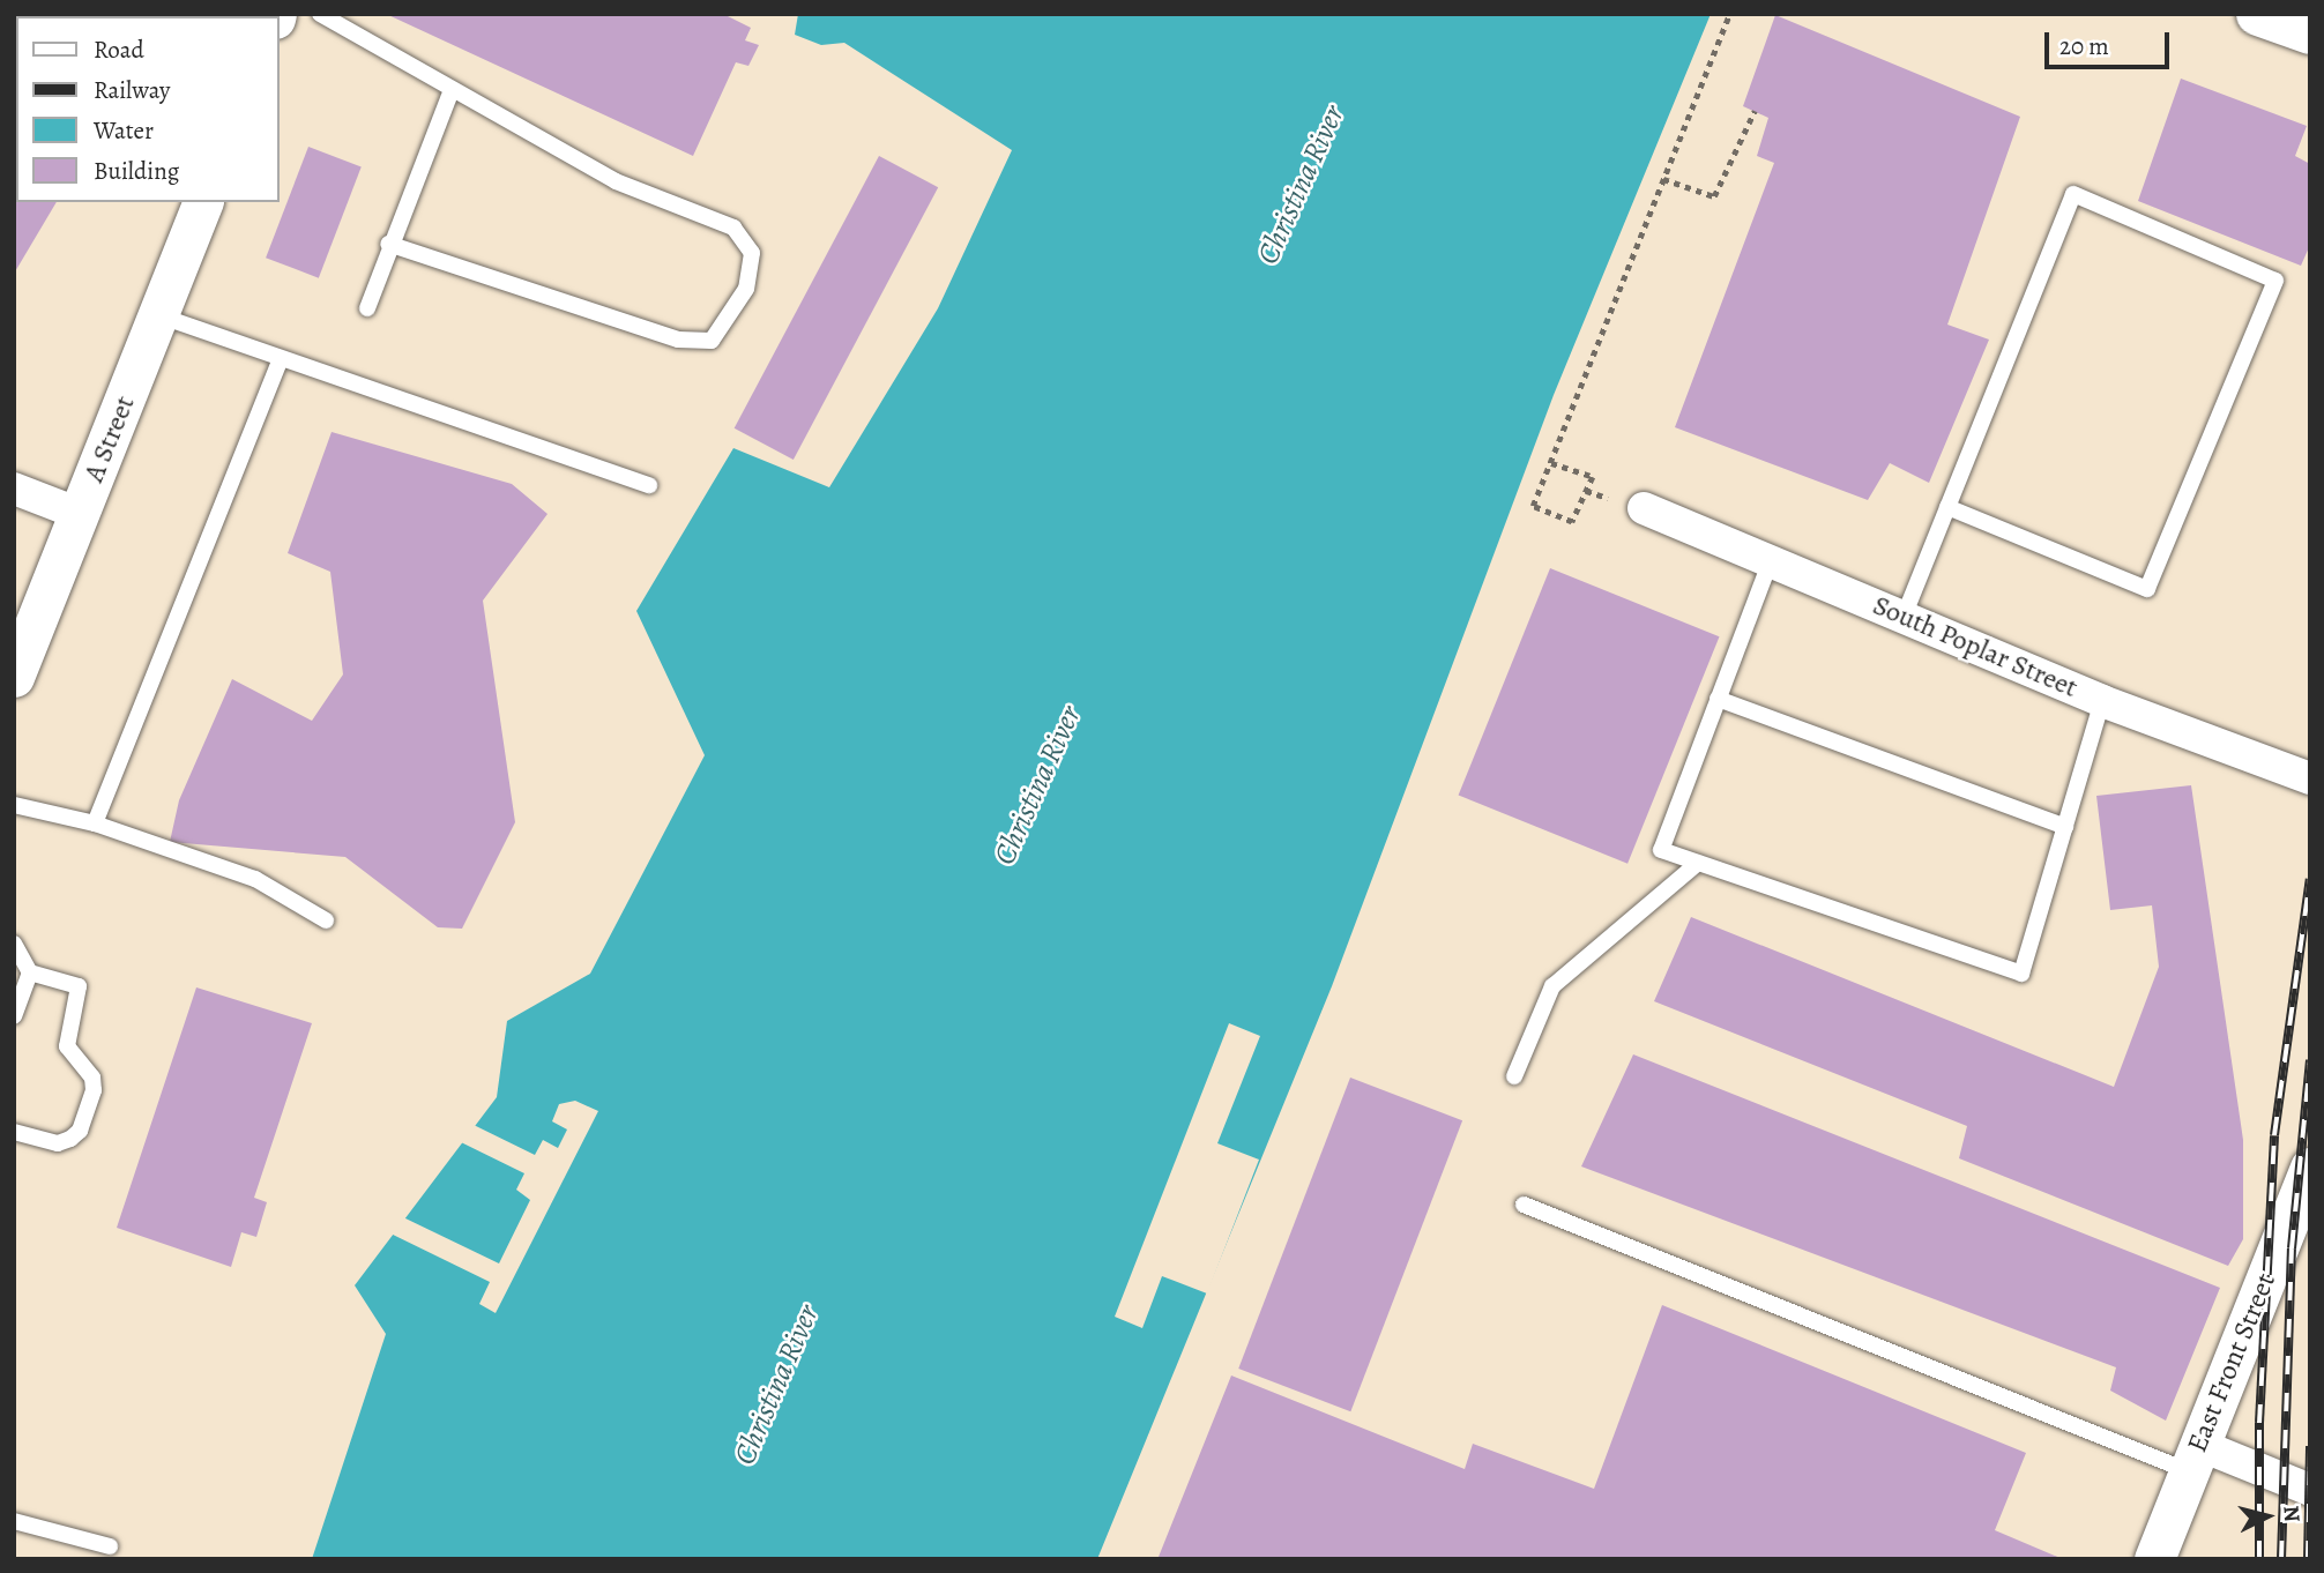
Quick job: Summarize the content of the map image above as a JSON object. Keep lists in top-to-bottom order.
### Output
{
  "streets": {
    "street": ["A Street", "South Poplar Street", "East Front Street"]
  },
  "water": ["Christina River"],
  "legend": [
    "Road",
    "Railway",
    "Water",
    "Building"
  ],
  "scale_bar": "20 m",
  "north": "right"
}
